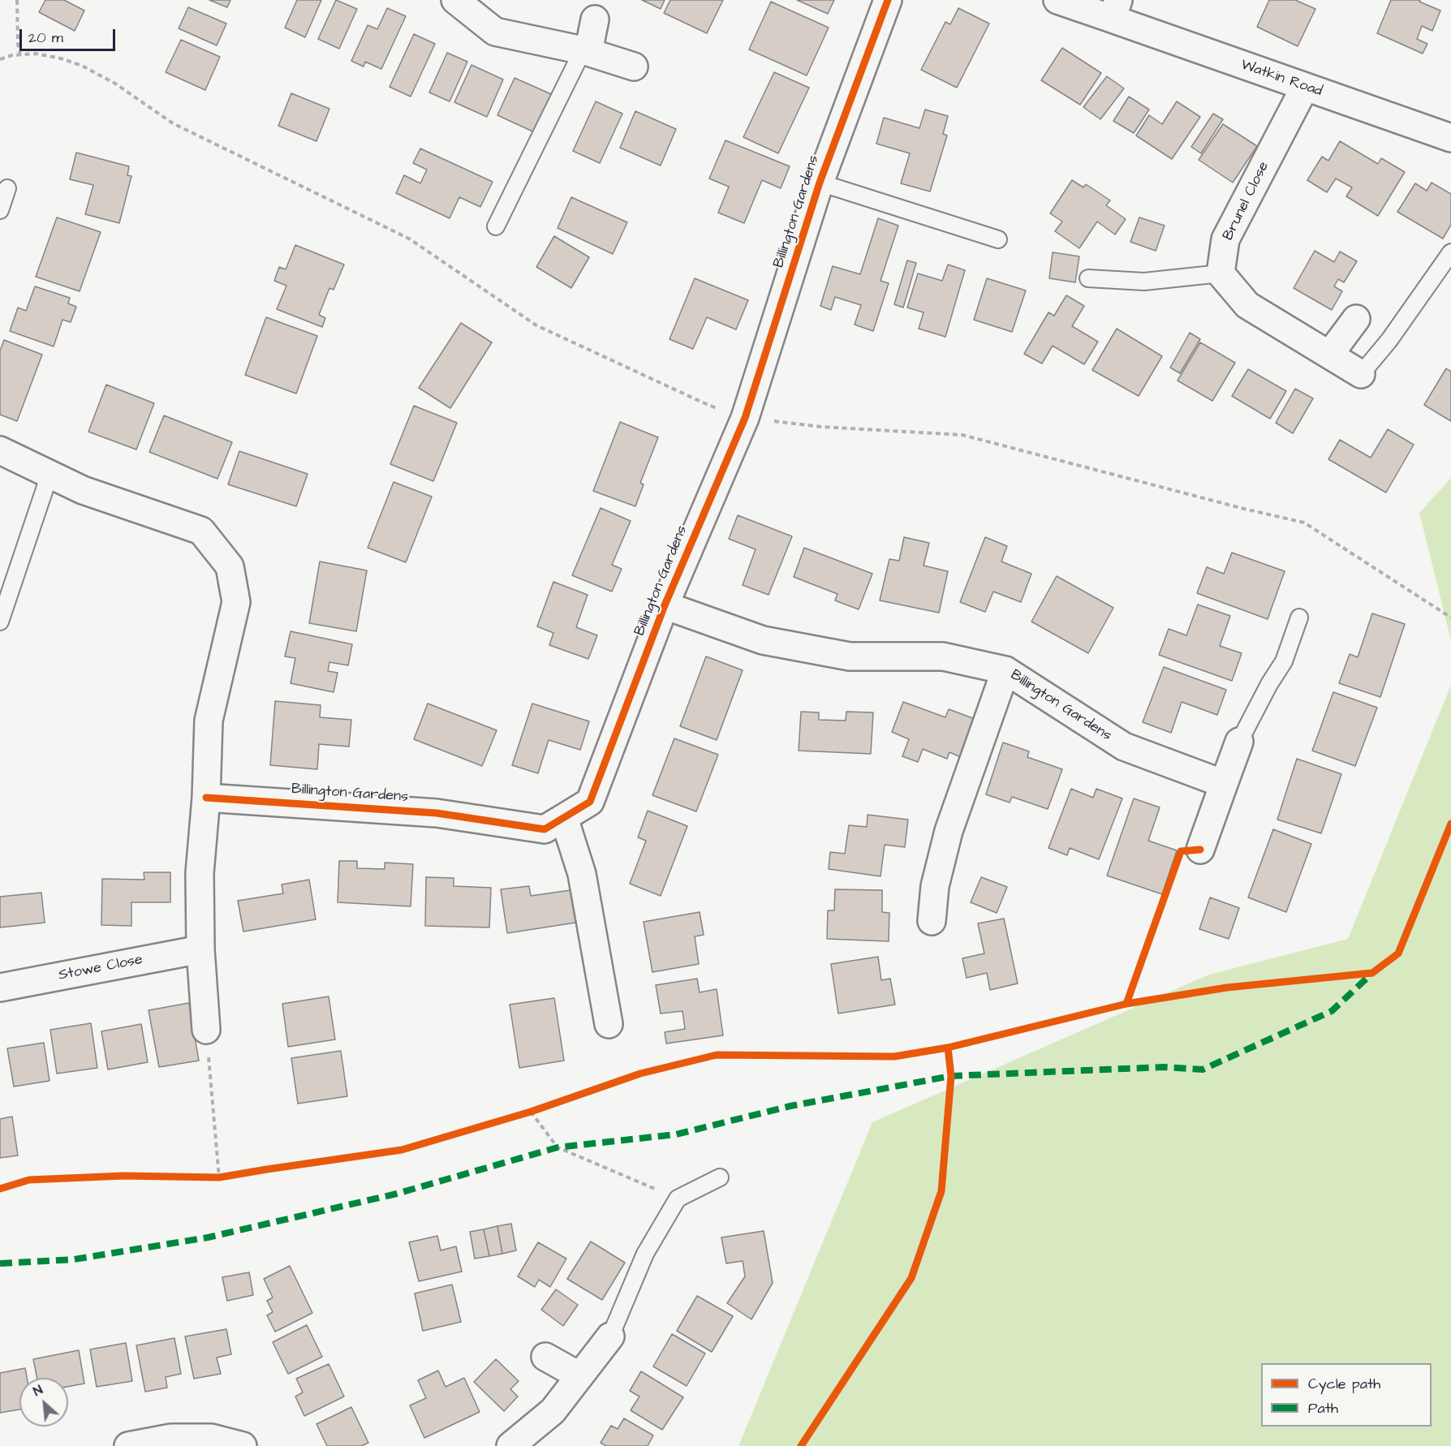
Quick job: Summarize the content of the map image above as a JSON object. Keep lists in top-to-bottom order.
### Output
{
  "streets": {
    "street": [
      "Watkin Road",
      "Brunel Close",
      "Billington Gardens",
      "Stowe Close"
    ]
  },
  "crossings": [
    ["Watkin Road", "Brunel Close"]
  ],
  "legend": ["Cycle path", "Path"],
  "scale_bar": "20 m",
  "north": "top left"
}
